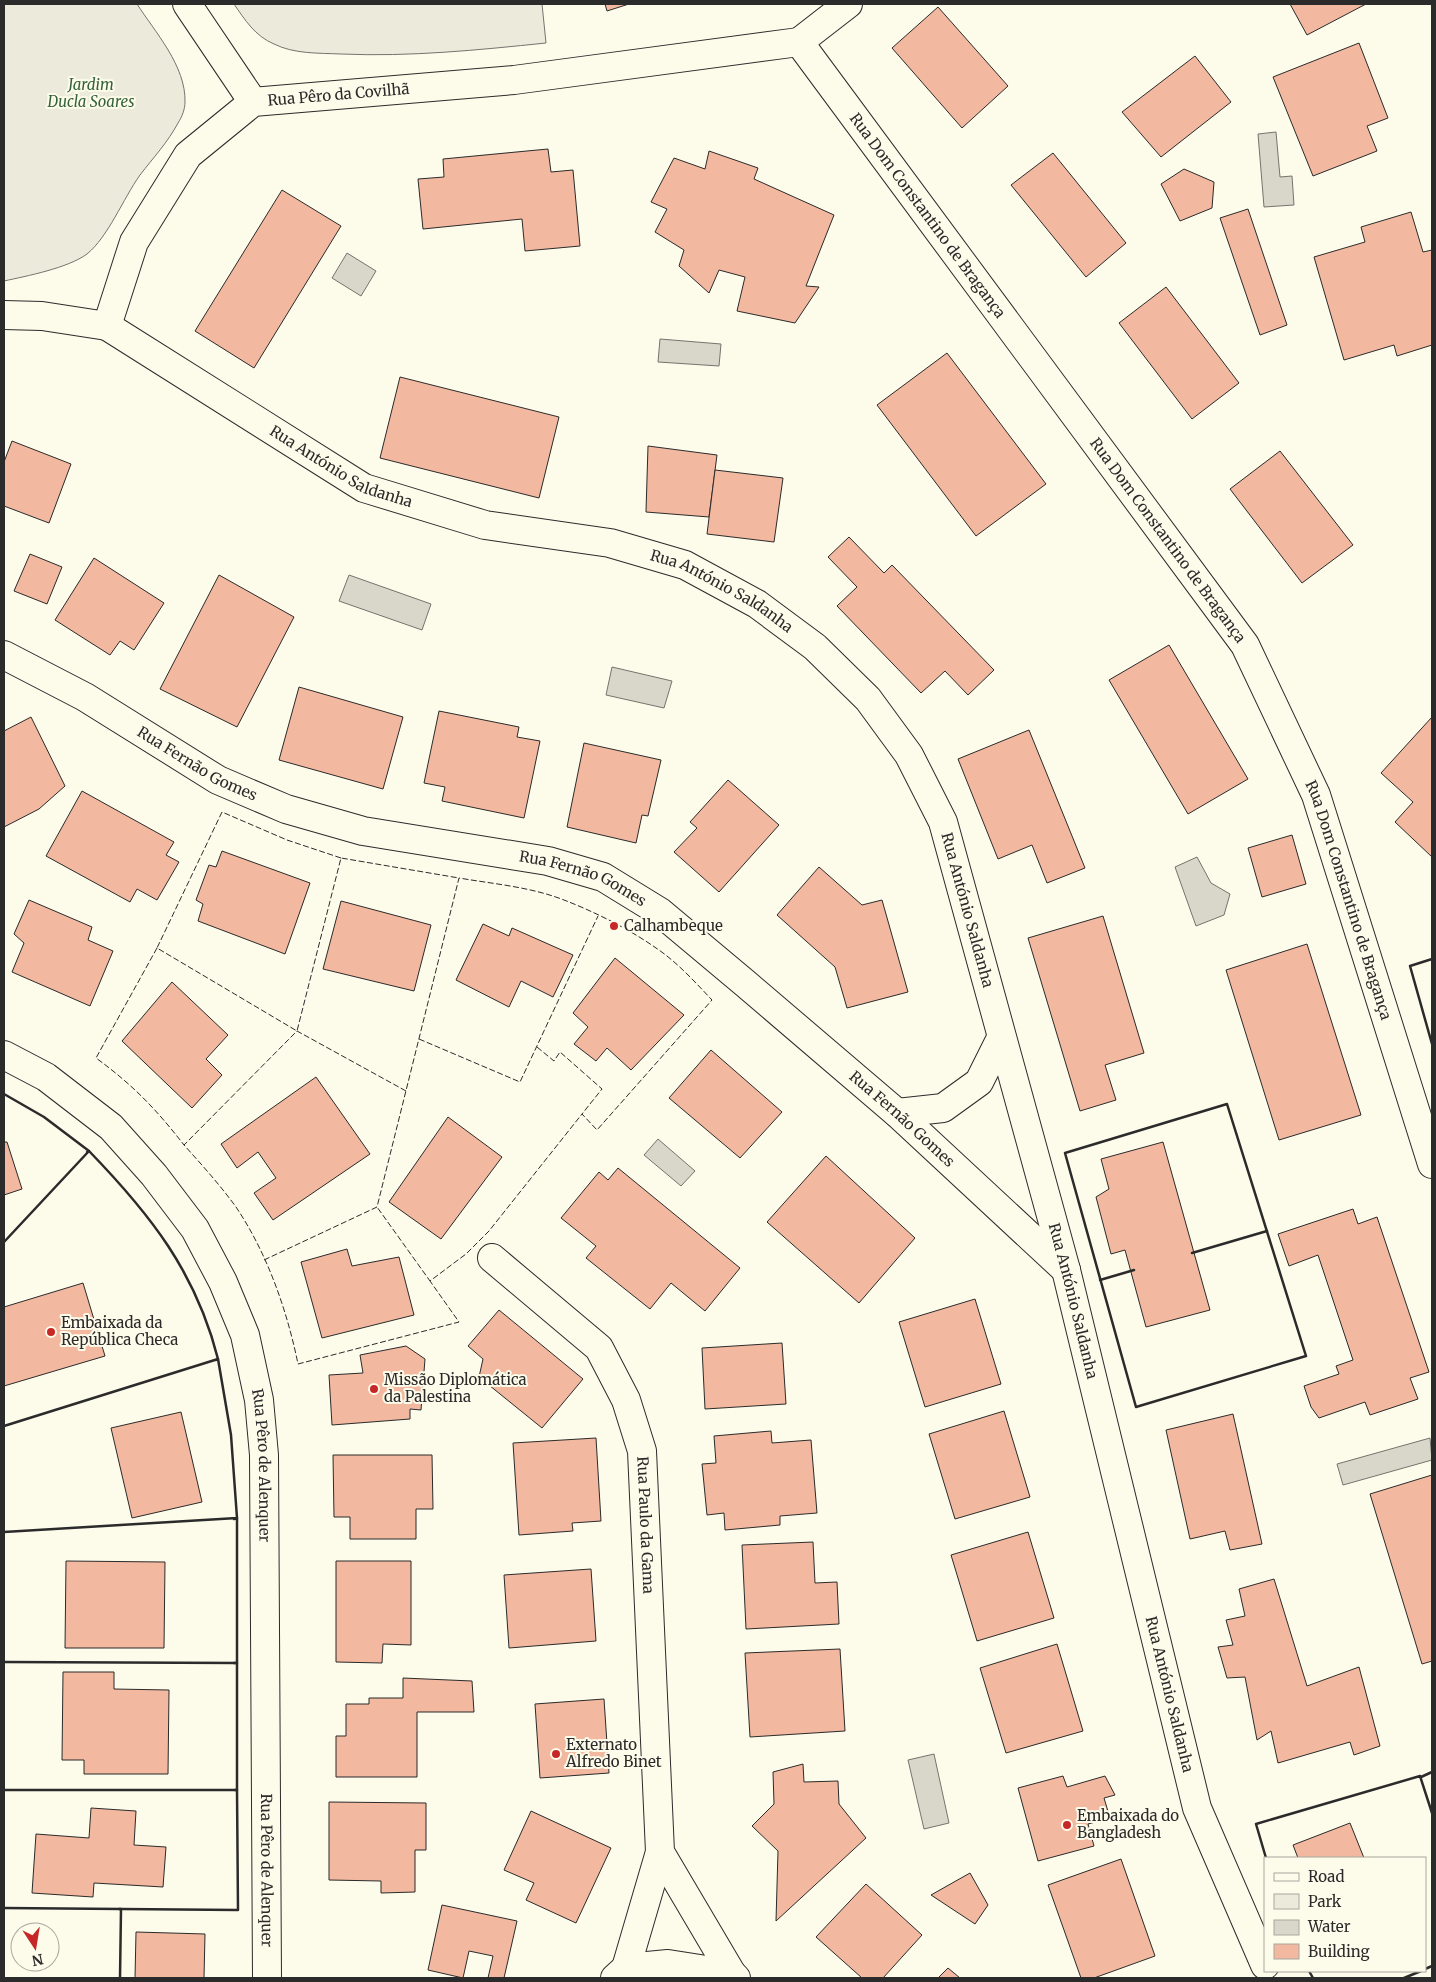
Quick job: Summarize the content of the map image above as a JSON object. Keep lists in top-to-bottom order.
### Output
{
  "streets": {
    "street": [
      "Rua Pêro da Covilhã",
      "Rua Dom Constantino de Bragança",
      "Rua António Saldanha",
      "Rua Fernão Gomes",
      "Rua Pêro de Alenquer",
      "Rua Paulo da Gama"
    ]
  },
  "crossings": [
    ["Rua Pêro da Covilhã", "Rua Dom Constantino de Bragança"],
    ["Rua Pêro da Covilhã", "Rua António Saldanha"],
    ["Rua António Saldanha", "Rua Fernão Gomes"]
  ],
  "parks": ["Jardim Ducla Soares"],
  "places": [
    "Calhambeque",
    "Embaixada da República Checa",
    "Missão Diplomática da Palestina",
    "Externato Alfredo Binet",
    "Embaixada do Bangladesh"
  ],
  "legend": [
    "Road",
    "Park",
    "Water",
    "Building"
  ],
  "north": "bottom"
}
